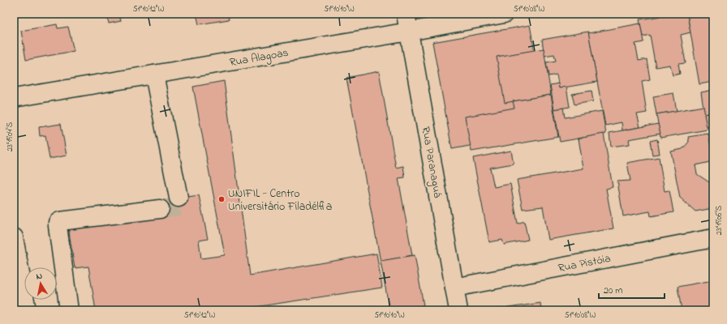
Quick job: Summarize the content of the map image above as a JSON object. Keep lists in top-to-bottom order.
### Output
{
  "streets": {
    "street": ["Rua Alagoas", "Rua Paranaguá", "Rua Pistóia"]
  },
  "crossings": [
    ["Rua Alagoas", "Rua Paranaguá"],
    ["Rua Paranaguá", "Rua Pistóia"]
  ],
  "places": ["UNIFIL - Centro Universitário Filadélfia"],
  "scale_bar": "20 m",
  "north": "top",
  "coordinates": [
    "51°10'12\"W",
    "51°10'10\"W",
    "51°10'08\"W",
    "23°19'04\"S",
    "23°19'06\"S"
  ]
}
